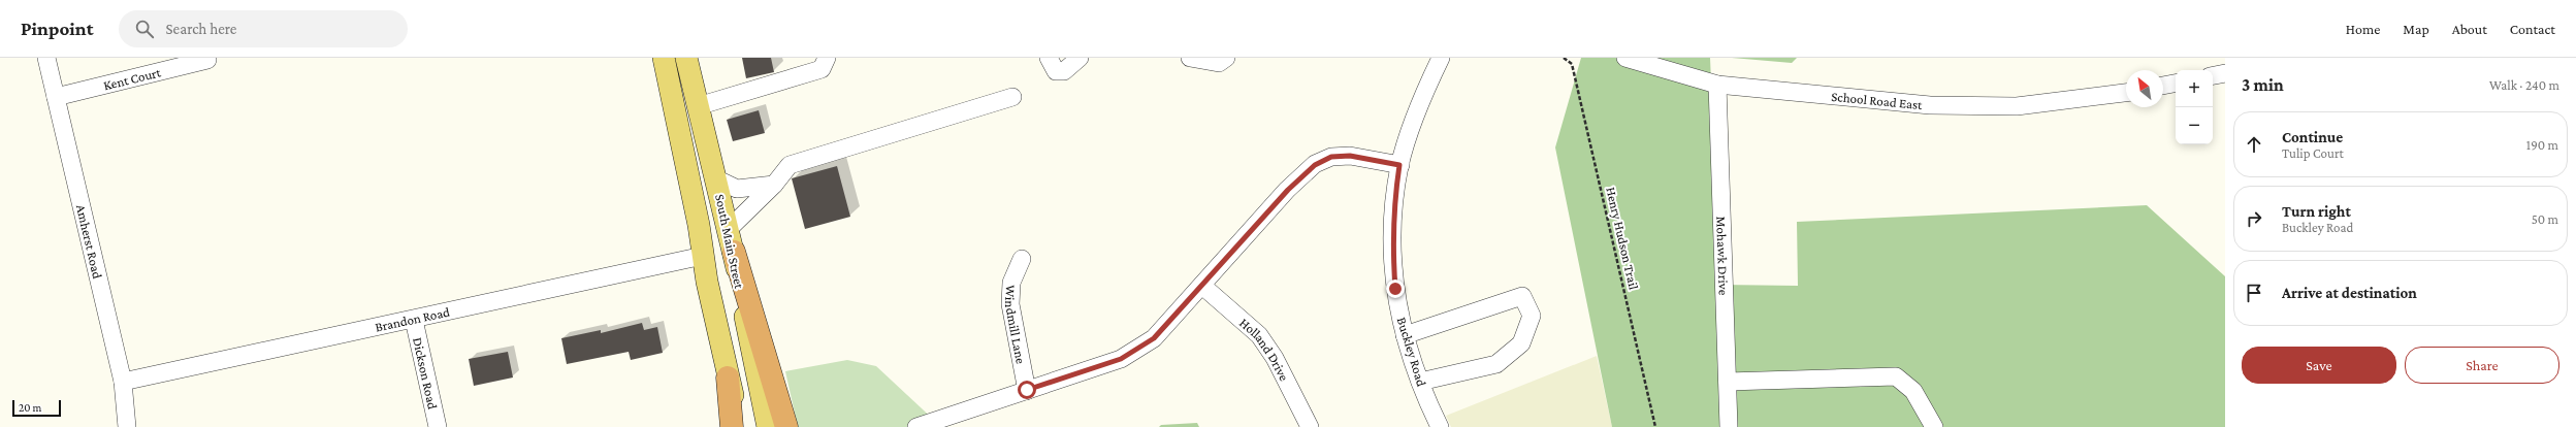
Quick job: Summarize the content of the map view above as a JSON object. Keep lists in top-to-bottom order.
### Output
{
  "streets": {
    "main road": ["South Main Street"],
    "street": [
      "Kent Court",
      "School Road East",
      "Amherst Road",
      "Mohawk Drive",
      "Brandon Road",
      "Windmill Lane",
      "Holland Drive",
      "Buckley Road",
      "Dickson Road"
    ],
    "path": ["Henry Hudson Trail"]
  },
  "crossings": [
    ["Kent Court", "Amherst Road"],
    ["School Road East", "Mohawk Drive"],
    ["Amherst Road", "Brandon Road"],
    ["South Main Street", "Brandon Road"],
    ["Brandon Road", "Dickson Road"]
  ],
  "scale_bar": "20 m",
  "north": "top left",
  "page": {
    "header": "Pinpoint",
    "search": "Search here",
    "nav": [
      "Home",
      "Map",
      "About",
      "Contact"
    ],
    "heading": ["3 min", "Walk · 240 m"],
    "map_buttons": ["+", "−"],
    "list": [
      ["Continue", "Tulip Court", "190 m"],
      ["Turn right", "Buckley Road", "50 m"],
      "Arrive at destination"
    ],
    "buttons": ["Save", "Share"],
    "scale": "20 m"
  }
}
